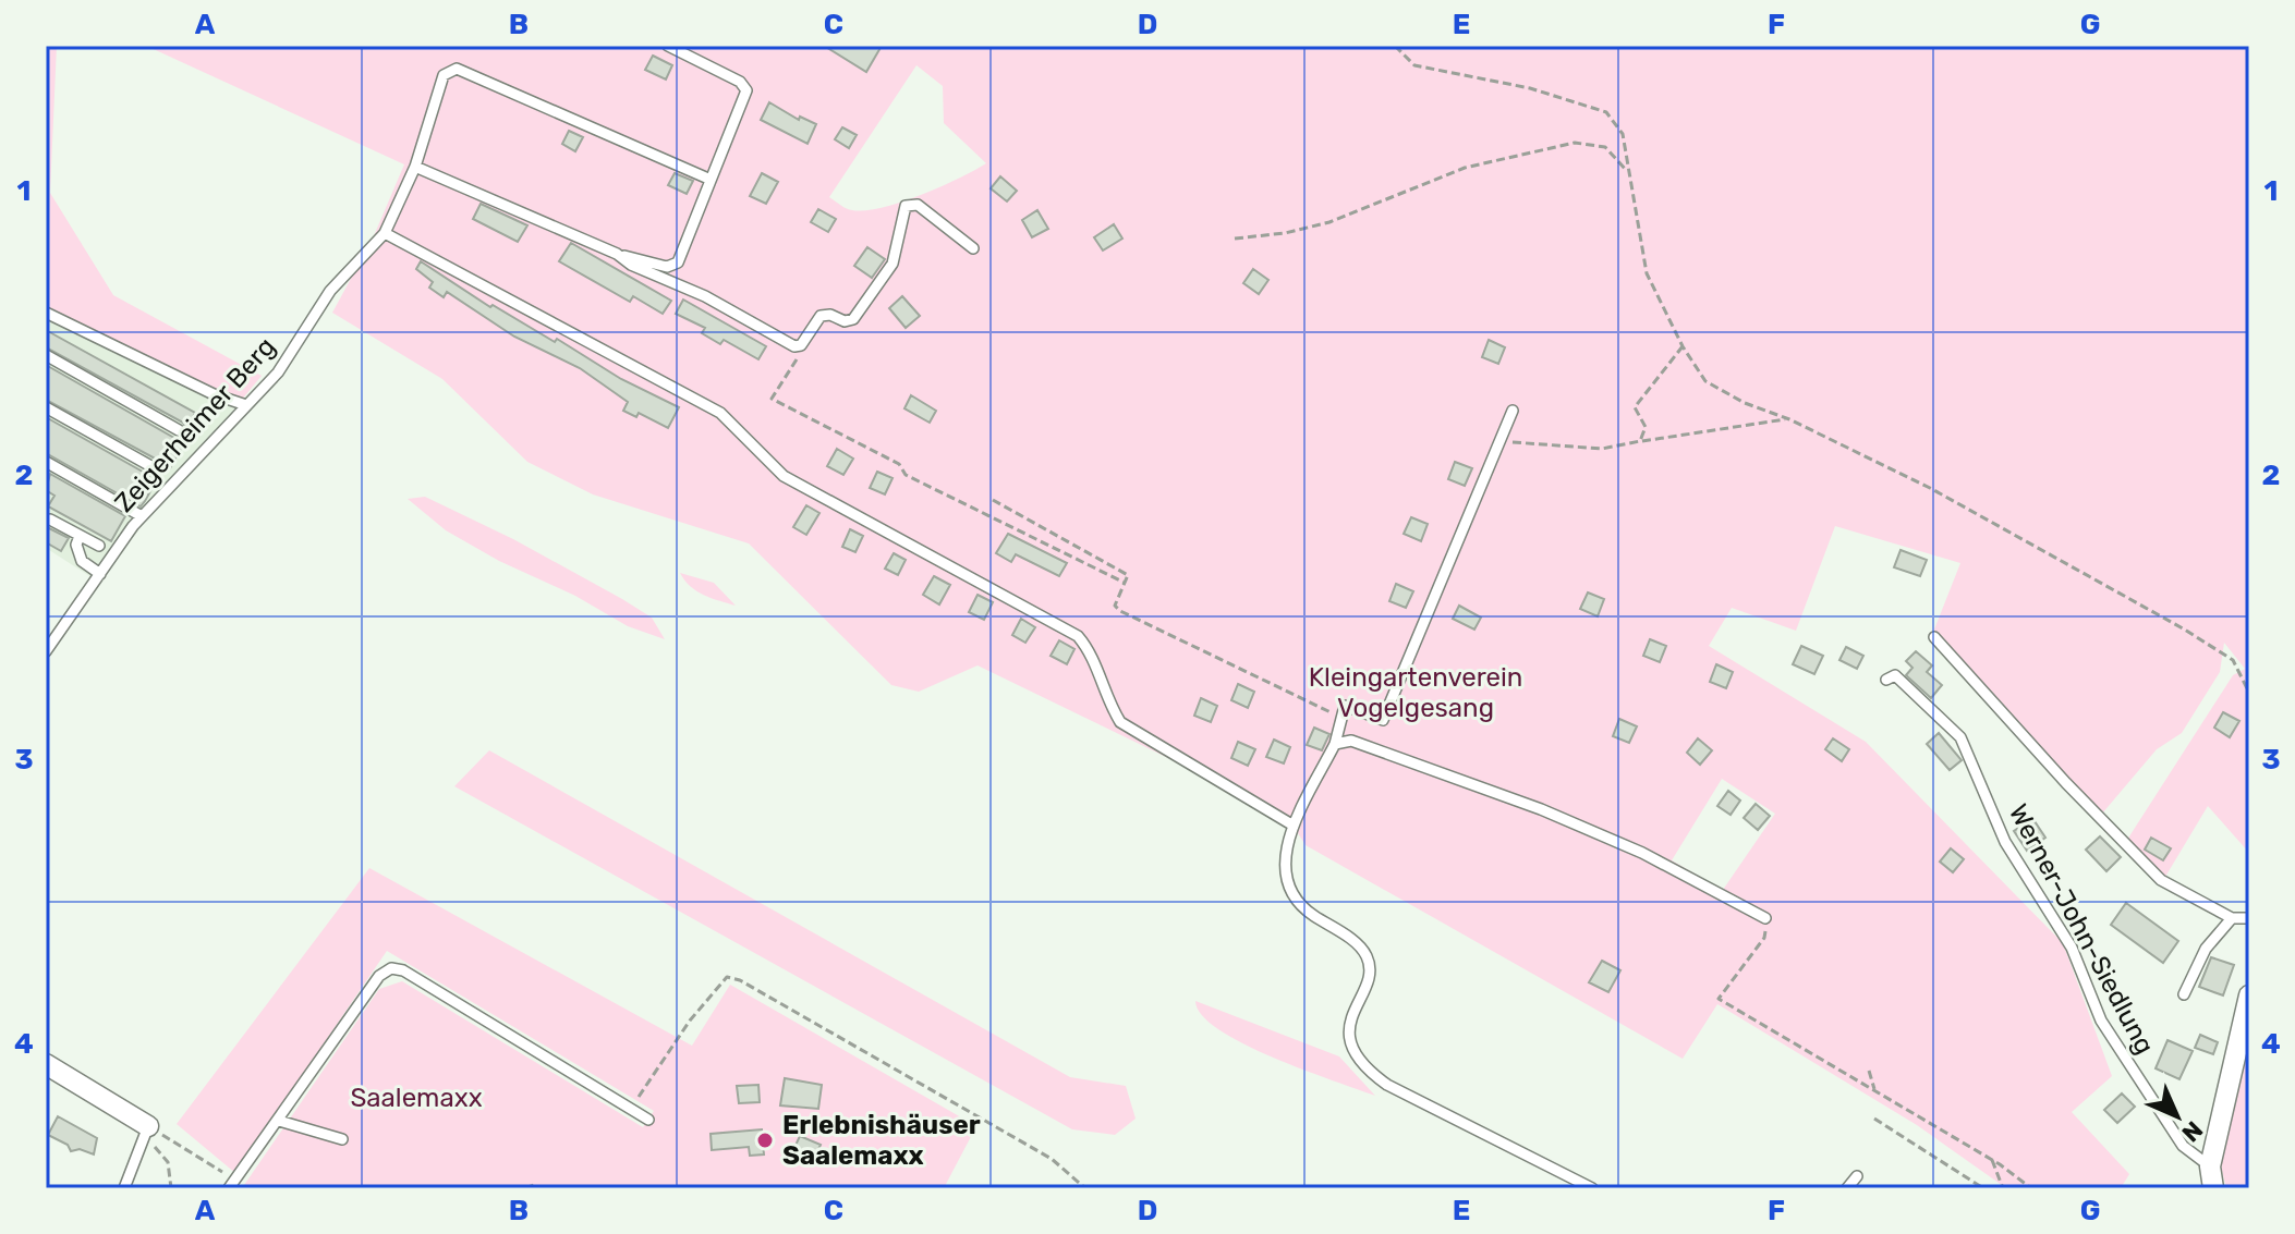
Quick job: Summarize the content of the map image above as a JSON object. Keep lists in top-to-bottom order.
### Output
{
  "streets": {
    "lane": ["Zeigerheimer Berg", "Werner-John-Siedlung"]
  },
  "parks": ["Kleingartenverein Vogelgesang", "Saalemaxx"],
  "places": ["Erlebnishäuser Saalemaxx"],
  "north": "bottom right",
  "grid": {
    "columns": [
      "A",
      "B",
      "C",
      "D",
      "E",
      "F",
      "G"
    ],
    "rows": [
      "1",
      "2",
      "3",
      "4"
    ]
  }
}
